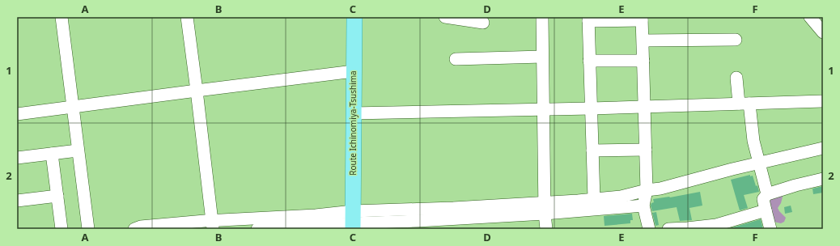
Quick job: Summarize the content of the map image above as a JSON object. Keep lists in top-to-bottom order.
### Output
{
  "streets": {
    "main road": ["Route Ichinomiya-Tsushima"]
  },
  "grid": {
    "columns": [
      "A",
      "B",
      "C",
      "D",
      "E",
      "F"
    ],
    "rows": ["1", "2"]
  }
}
